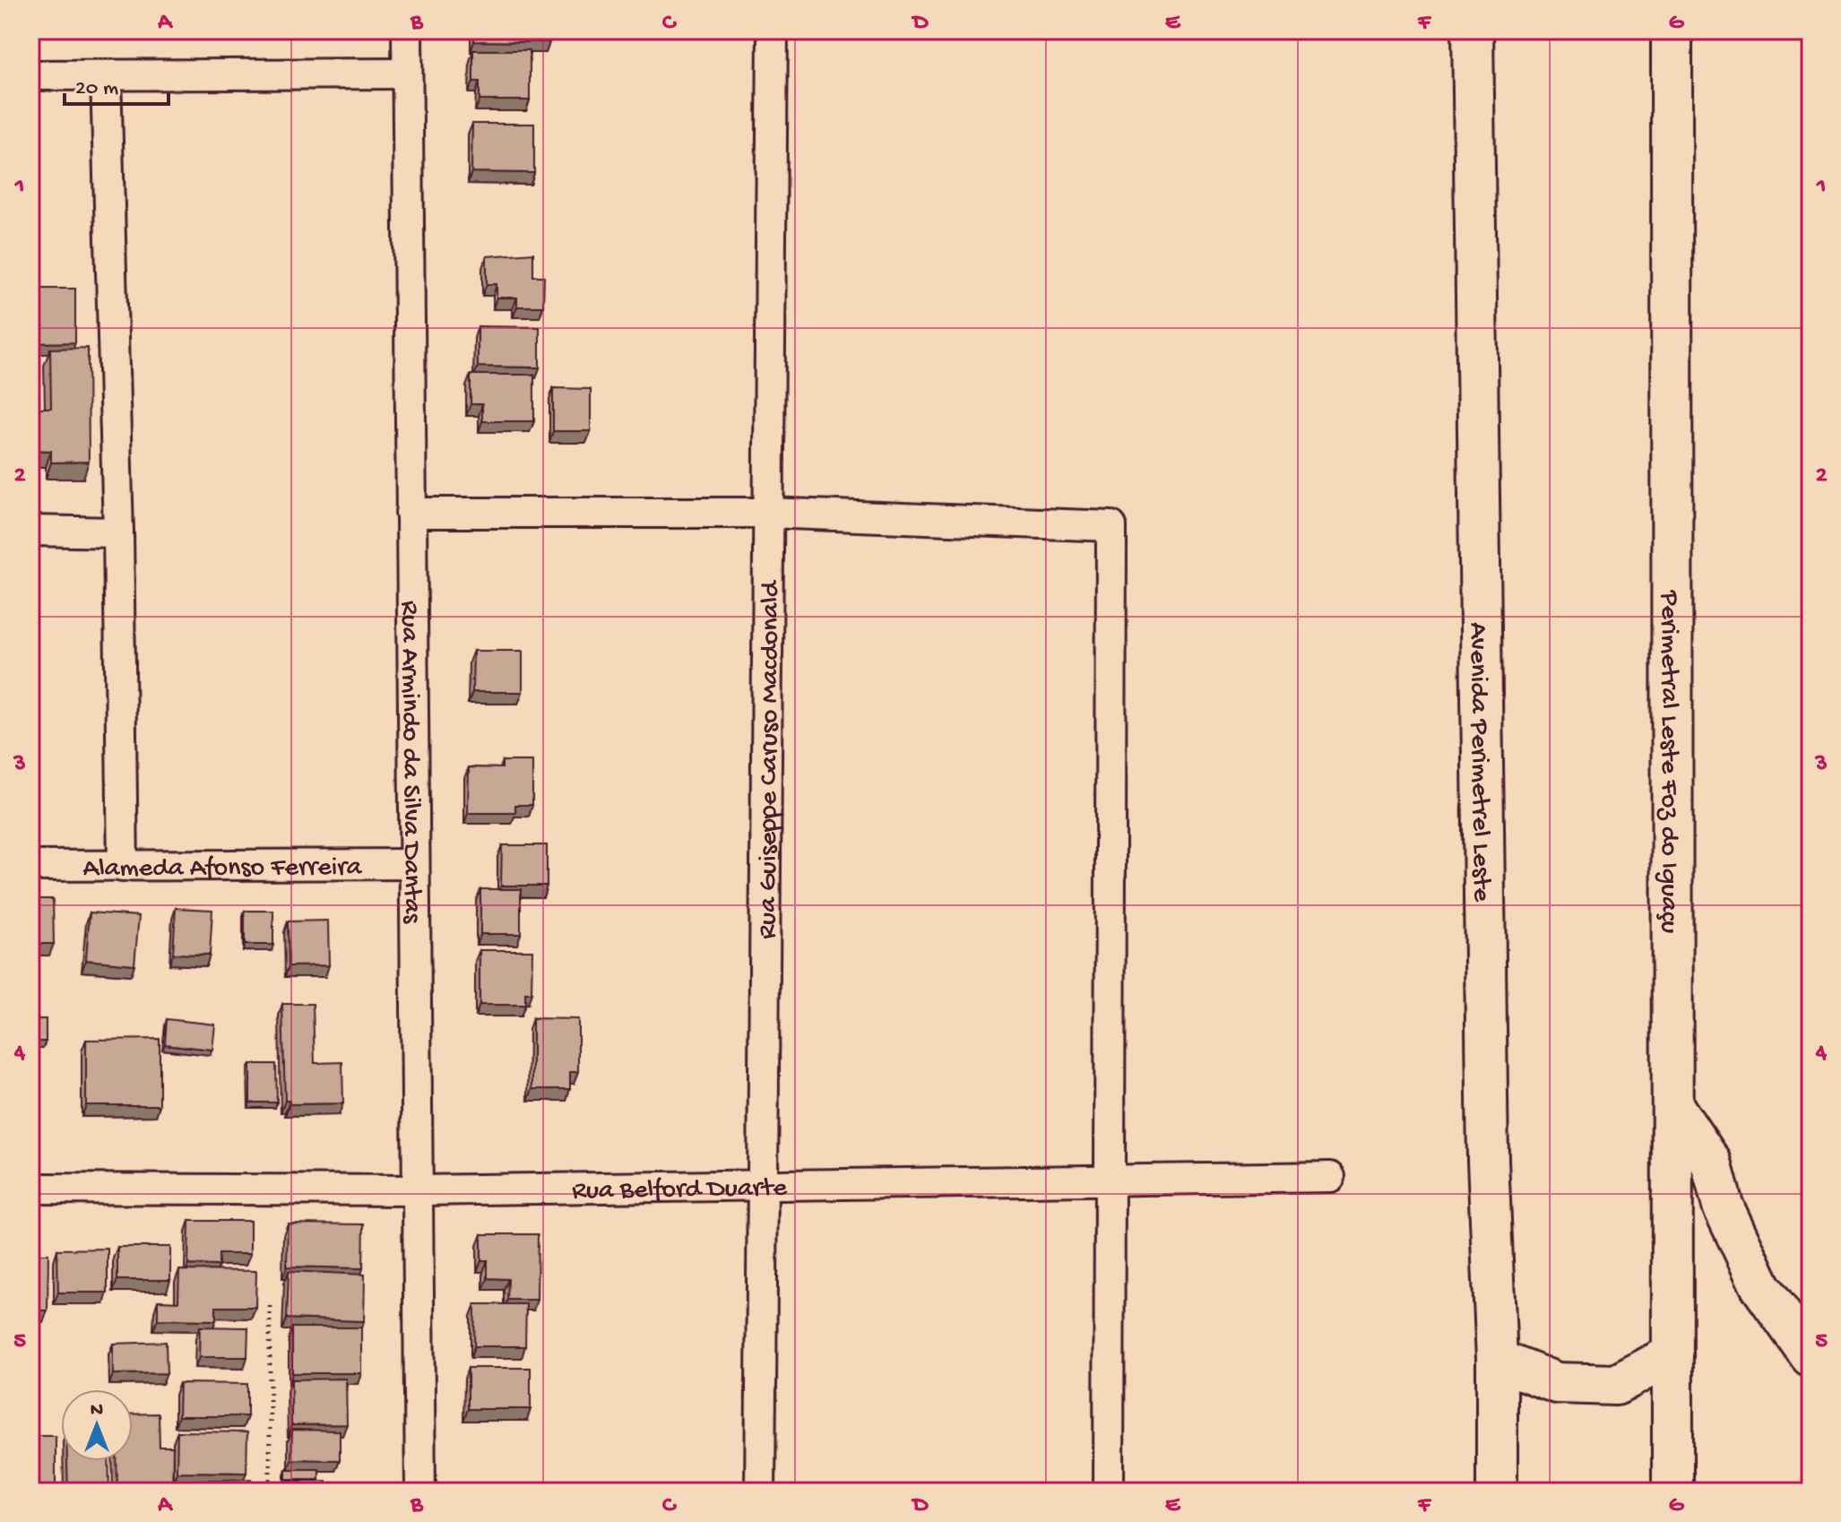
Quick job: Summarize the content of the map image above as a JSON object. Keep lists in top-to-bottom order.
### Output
{
  "streets": {
    "main road": ["Avenida Perimetrel Leste", "Perimetral Leste Foz do Iguaçu"],
    "street": [
      "Rua Armindo da Silva Dantas",
      "Rua Guiseppe Caruso Macdonald",
      "Alameda Afonso Ferreira",
      "Rua Belford Duarte"
    ]
  },
  "crossings": [
    ["Rua Armindo da Silva Dantas", "Alameda Afonso Ferreira"],
    ["Rua Armindo da Silva Dantas", "Rua Belford Duarte"],
    ["Rua Guiseppe Caruso Macdonald", "Rua Belford Duarte"]
  ],
  "scale_bar": "20 m",
  "north": "top",
  "grid": {
    "columns": [
      "A",
      "B",
      "C",
      "D",
      "E",
      "F",
      "G"
    ],
    "rows": [
      "1",
      "2",
      "3",
      "4",
      "5"
    ]
  }
}
